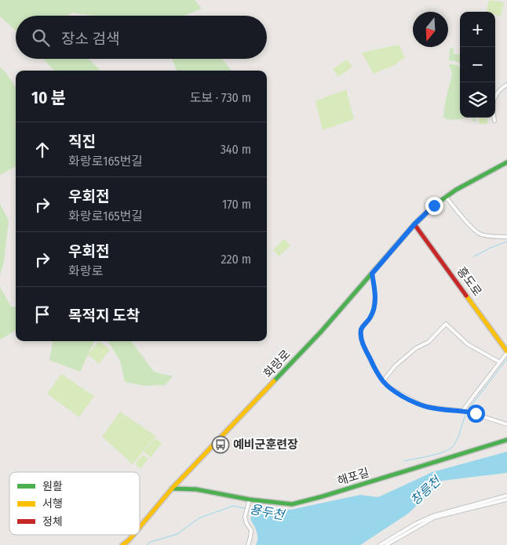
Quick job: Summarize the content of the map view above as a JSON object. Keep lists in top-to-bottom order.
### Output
{
  "streets": {
    "main road": ["흥도로", "화랑로", "해포길"]
  },
  "crossings": [
    ["흥도로", "화랑로"],
    ["화랑로", "해포길"]
  ],
  "water": ["창릉천", "용두천"],
  "places": {
    "bus stop": ["예비군훈련장"]
  },
  "legend": ["원활", "서행", "정체"],
  "north": "bottom",
  "page": {
    "map_buttons": ["+", "−"],
    "search": "장소 검색",
    "heading": ["10 분", "도보 · 730 m"],
    "list": [
      ["직진", "화랑로165번길", "340 m"],
      ["우회전", "화랑로165번길", "170 m"],
      ["우회전", "화랑로", "220 m"],
      "목적지 도착"
    ]
  }
}
